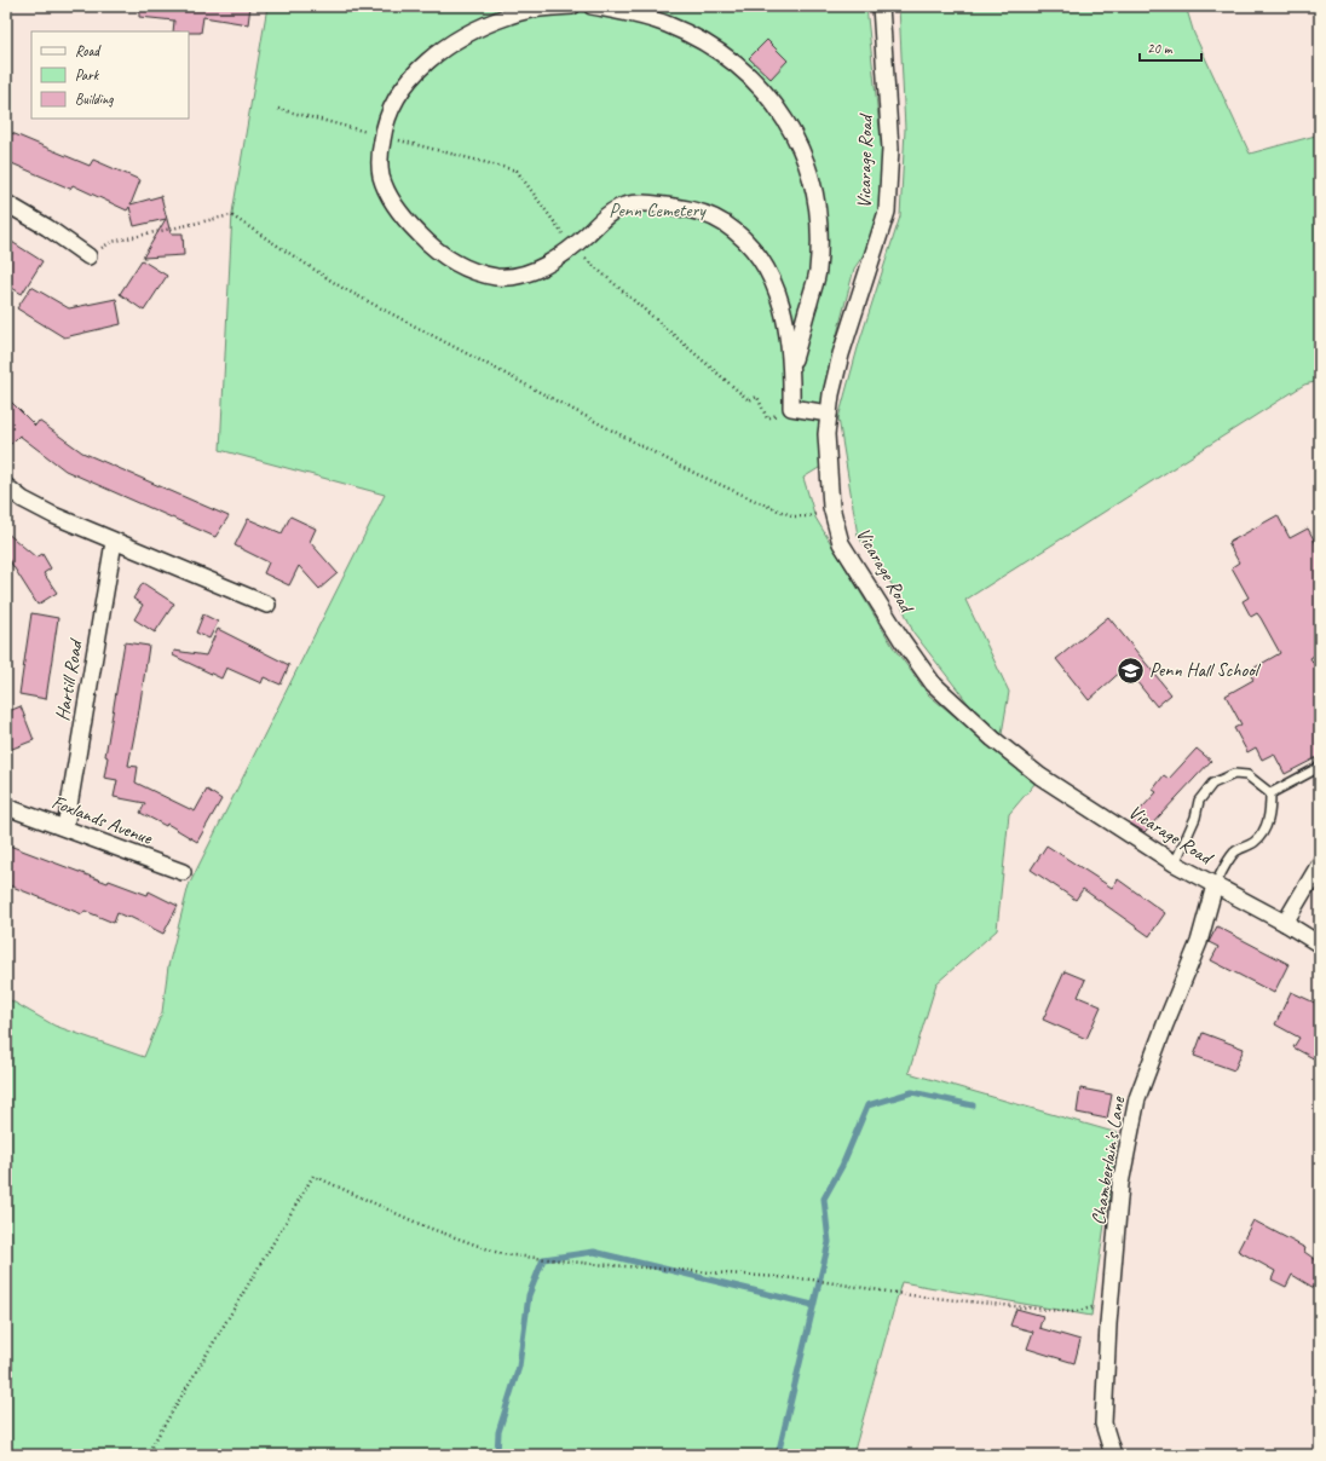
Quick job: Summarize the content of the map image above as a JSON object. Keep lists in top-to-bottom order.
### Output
{
  "streets": {
    "street": [
      "Vicarage Road",
      "Hartill Road",
      "Foxlands Avenue",
      "Chamberlain's Lane"
    ]
  },
  "crossings": [
    ["Vicarage Road", "Chamberlain's Lane"],
    ["Hartill Road", "Foxlands Avenue"]
  ],
  "parks": ["Penn Cemetery"],
  "places": {
    "school or university": ["Penn Hall School"]
  },
  "legend": ["Road", "Park", "Building"],
  "scale_bar": "20 m"
}
